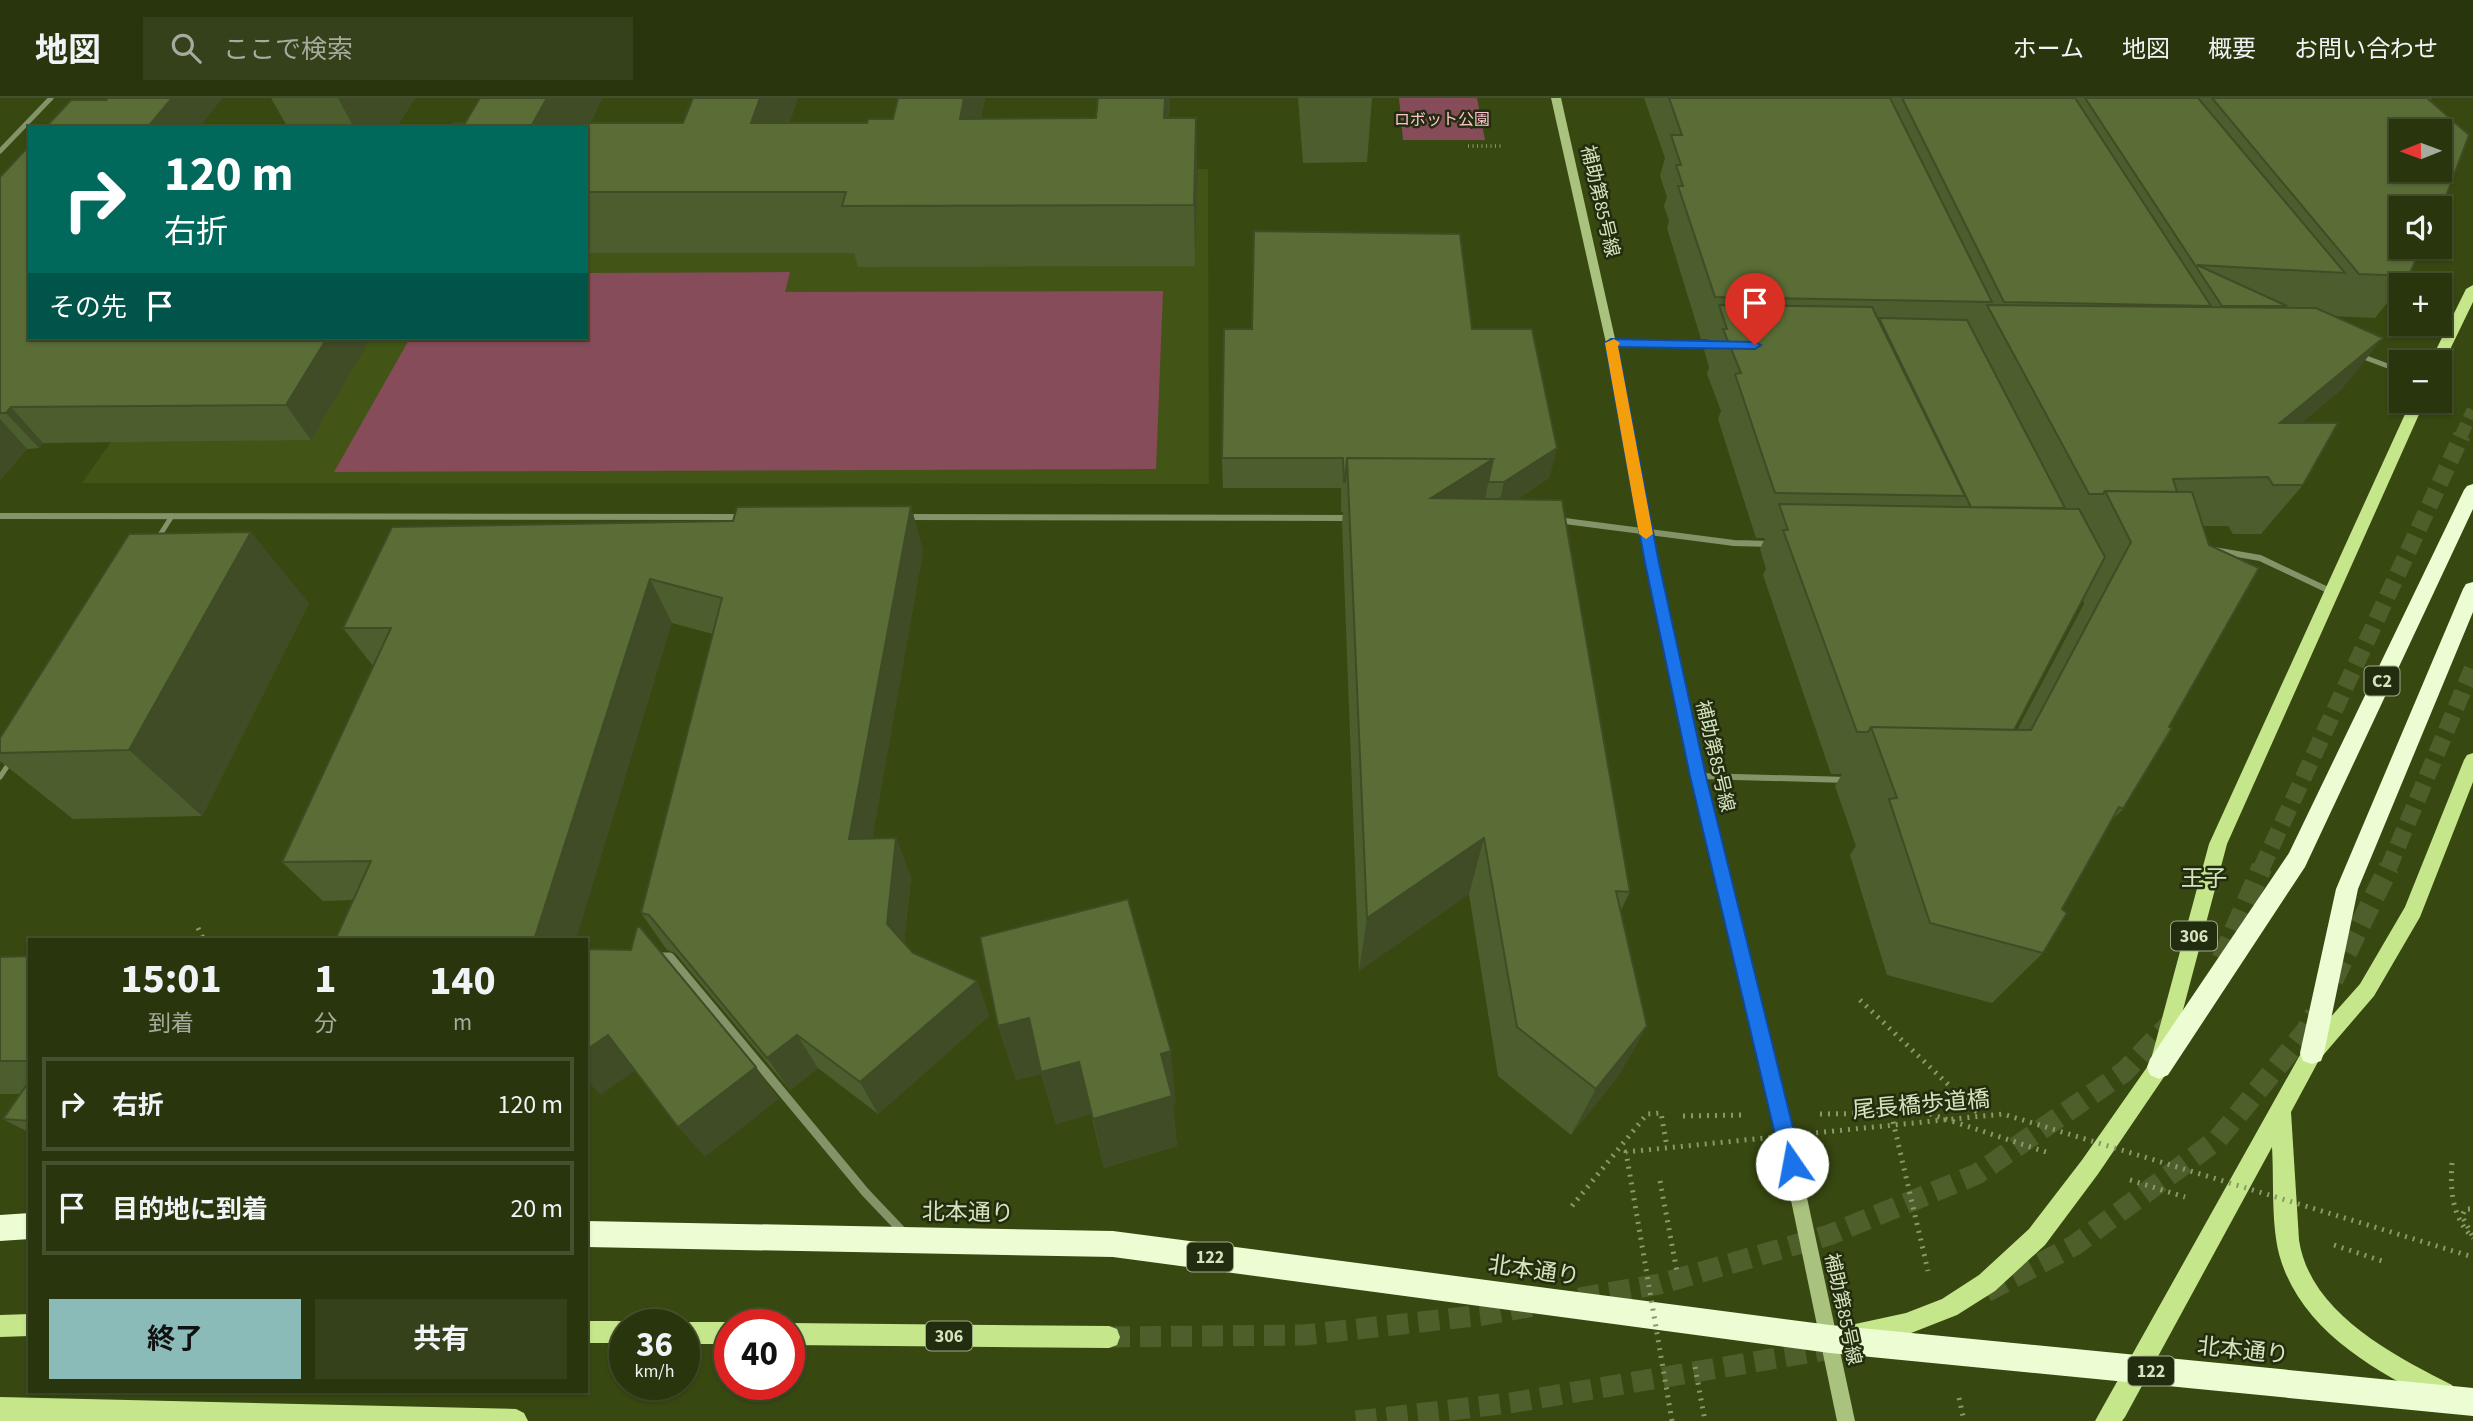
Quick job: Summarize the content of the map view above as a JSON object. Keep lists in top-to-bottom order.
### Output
{
  "streets": {
    "highway": ["C2", "北本通り", "122"],
    "main road": ["306"],
    "street": ["補助第85号線"],
    "path": ["尾長橋歩道橋"]
  },
  "crossings": [
    ["補助第85号線", "306"],
    ["補助第85号線", "北本通り"],
    ["C2", "306"],
    ["306", "北本通り"]
  ],
  "districts": ["王子"],
  "parks": ["ロボット公園"],
  "north": "left",
  "page": {
    "header": "地図",
    "search": "ここで検索",
    "nav": [
      "ホーム",
      "地図",
      "概要",
      "お問い合わせ"
    ],
    "map_buttons": ["+", "−"],
    "turn": ["120 m", "右折"],
    "then": "その先",
    "eta": [
      "15:01",
      "到着",
      "1",
      "分",
      "140",
      "m"
    ],
    "list": [
      {
        "name": "右折",
        "value": "120 m"
      },
      {
        "name": "目的地に到着",
        "value": "20 m"
      }
    ],
    "buttons": ["終了", "共有"],
    "speed": "36 km/h",
    "limit": "40"
  }
}
